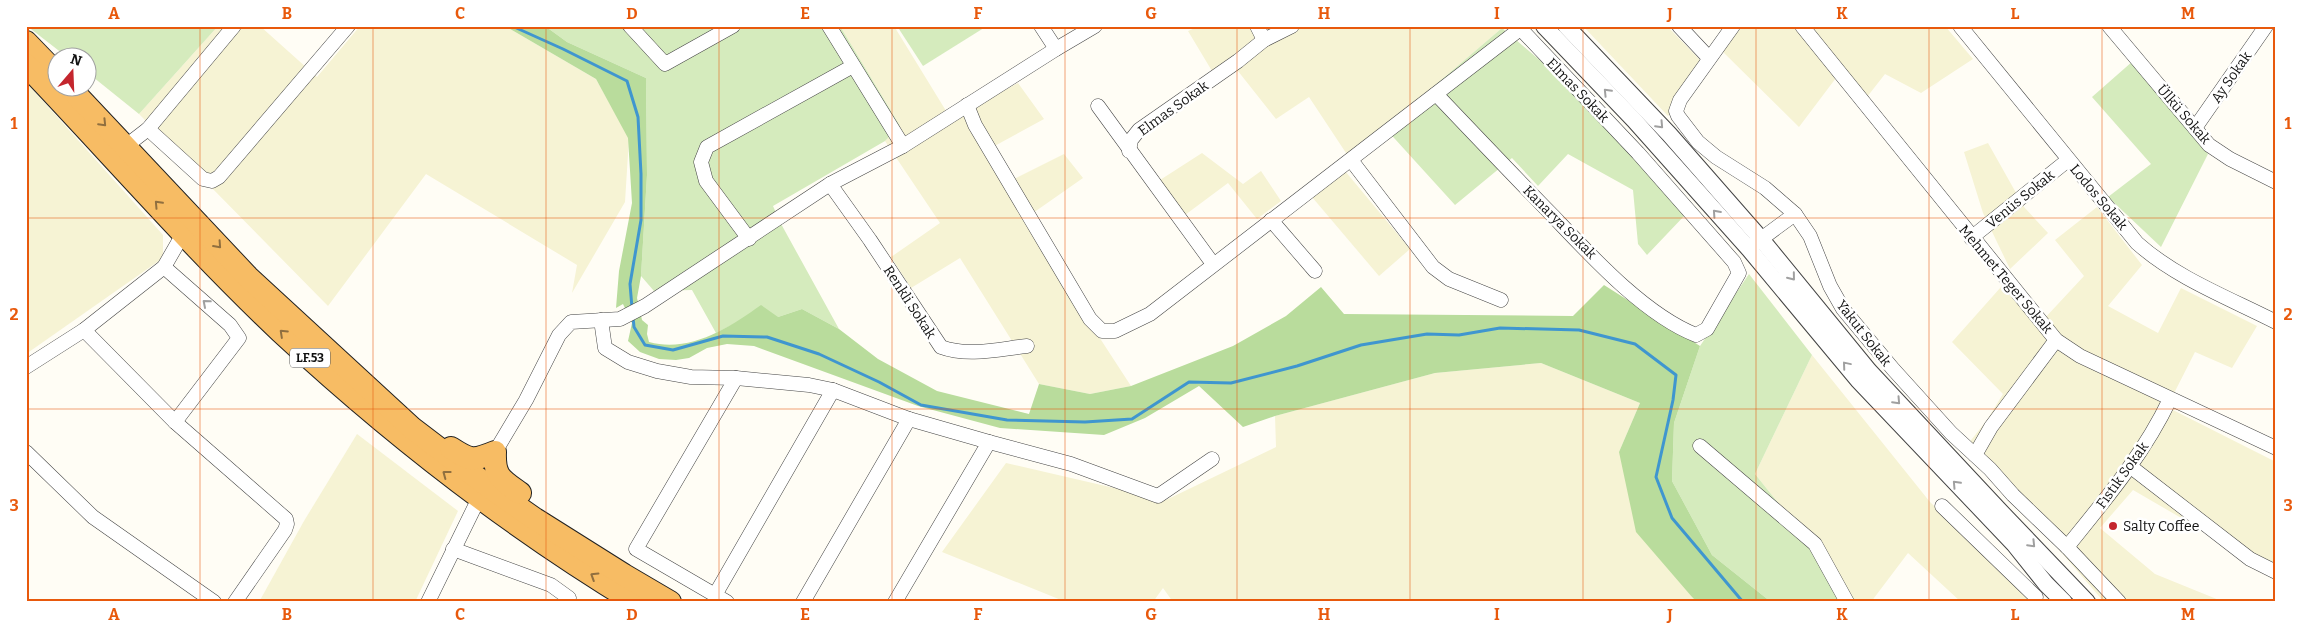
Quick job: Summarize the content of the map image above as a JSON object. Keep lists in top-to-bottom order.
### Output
{
  "streets": {
    "highway": ["LF.53"],
    "street": [
      "Ay Sokak",
      "Elmas Sokak",
      "Ülkü Sokak",
      "Lodos Sokak",
      "Venüs Sokak",
      "Kanarya Sokak",
      "Mehmet Teger Sokak",
      "Renkli Sokak",
      "Yakut Sokak",
      "Fıstık Sokak"
    ]
  },
  "crossings": [
    ["Ay Sokak", "Ülkü Sokak"],
    ["Elmas Sokak", "Kanarya Sokak"],
    ["Lodos Sokak", "Venüs Sokak"],
    ["Venüs Sokak", "Mehmet Teger Sokak"],
    ["Mehmet Teger Sokak", "Fıstık Sokak"],
    ["Yakut Sokak", "Fıstık Sokak"]
  ],
  "places": ["Salty Coffee"],
  "north": "top",
  "grid": {
    "columns": [
      "A",
      "B",
      "C",
      "D",
      "E",
      "F",
      "G",
      "H",
      "I",
      "J",
      "K",
      "L",
      "M"
    ],
    "rows": ["1", "2", "3"]
  }
}
